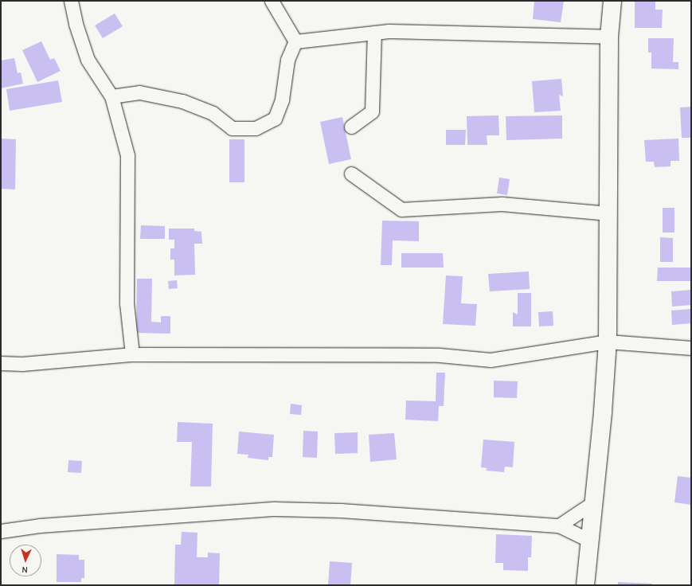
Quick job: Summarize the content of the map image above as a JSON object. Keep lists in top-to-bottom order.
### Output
{
  "north": "bottom"
}
